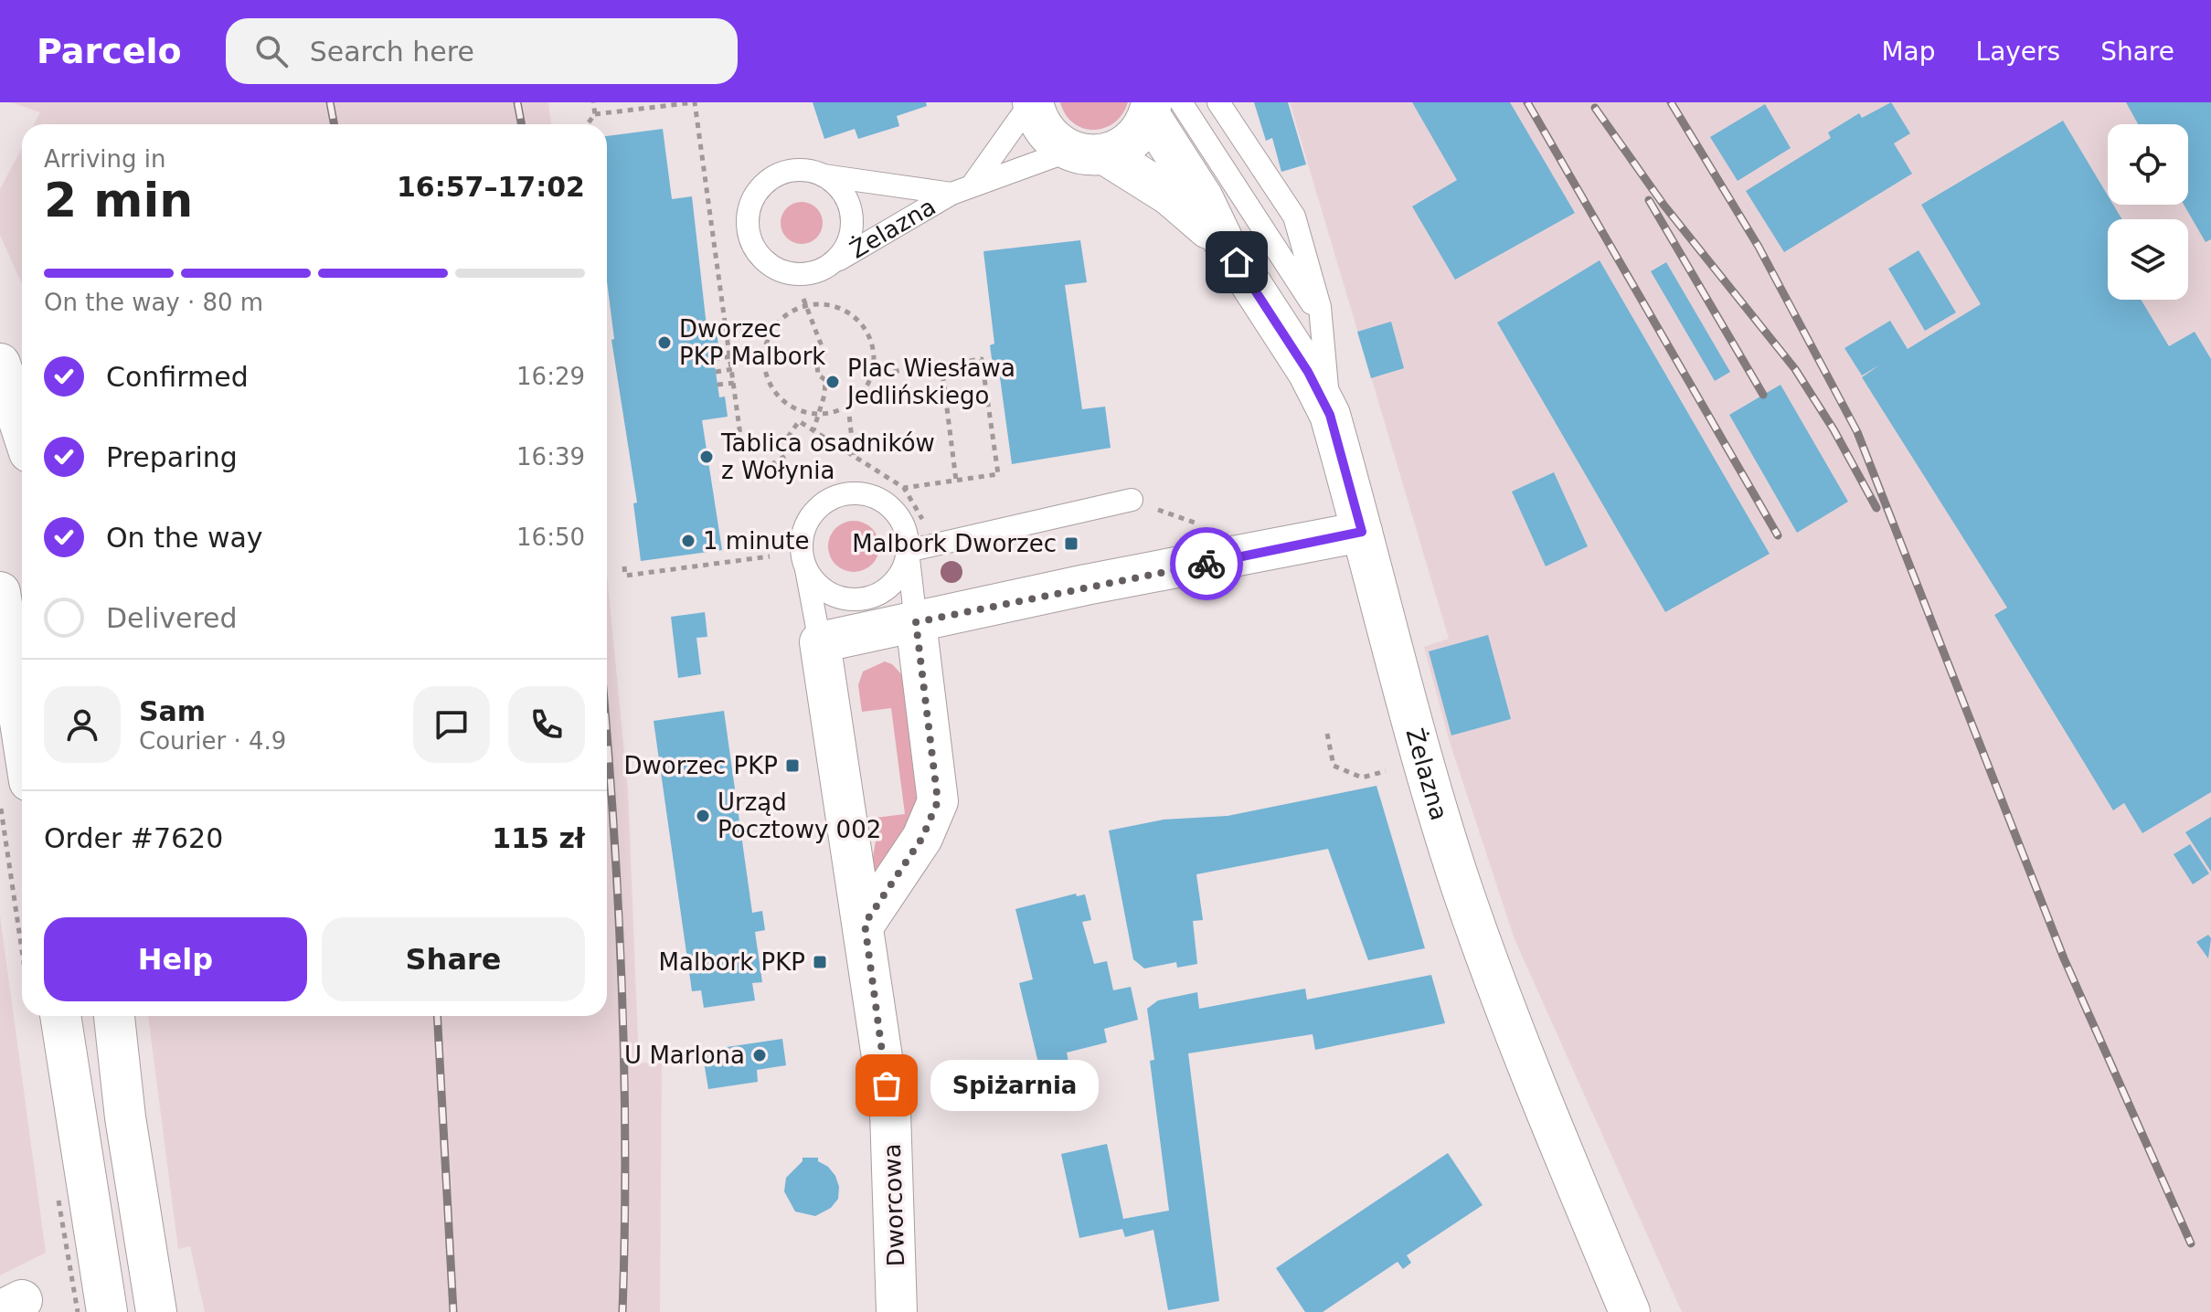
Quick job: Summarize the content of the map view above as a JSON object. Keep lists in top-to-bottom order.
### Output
{
  "streets": {
    "street": ["Żelazna", "Dworcowa"]
  },
  "places": {
    "other": [
      "Dworzec PKP Malbork",
      "Plac Wiesława Jedlińskiego",
      "Tablica osadników z Wołynia",
      "1 minute",
      "Urząd Pocztowy 002",
      "U Marlona",
      "Spiżarnia"
    ],
    "transit": ["Malbork Dworzec", "Dworzec PKP", "Malbork PKP"]
  },
  "page": {
    "header": "Parcelo",
    "search": "Search here",
    "nav": ["Map", "Layers", "Share"],
    "heading": ["2 min", "Arriving in", "16:57–17:02"],
    "panel": [
      "Sam",
      "Courier · 4.9",
      "Order #7620",
      "115 zł"
    ],
    "bar": "On the way · 80 m",
    "list": [
      ["Confirmed", "16:29"],
      ["Preparing", "16:39"],
      ["On the way", "16:50"],
      "Delivered"
    ],
    "buttons": ["Help", "Share"],
    "bubble": "Spiżarnia"
  }
}
